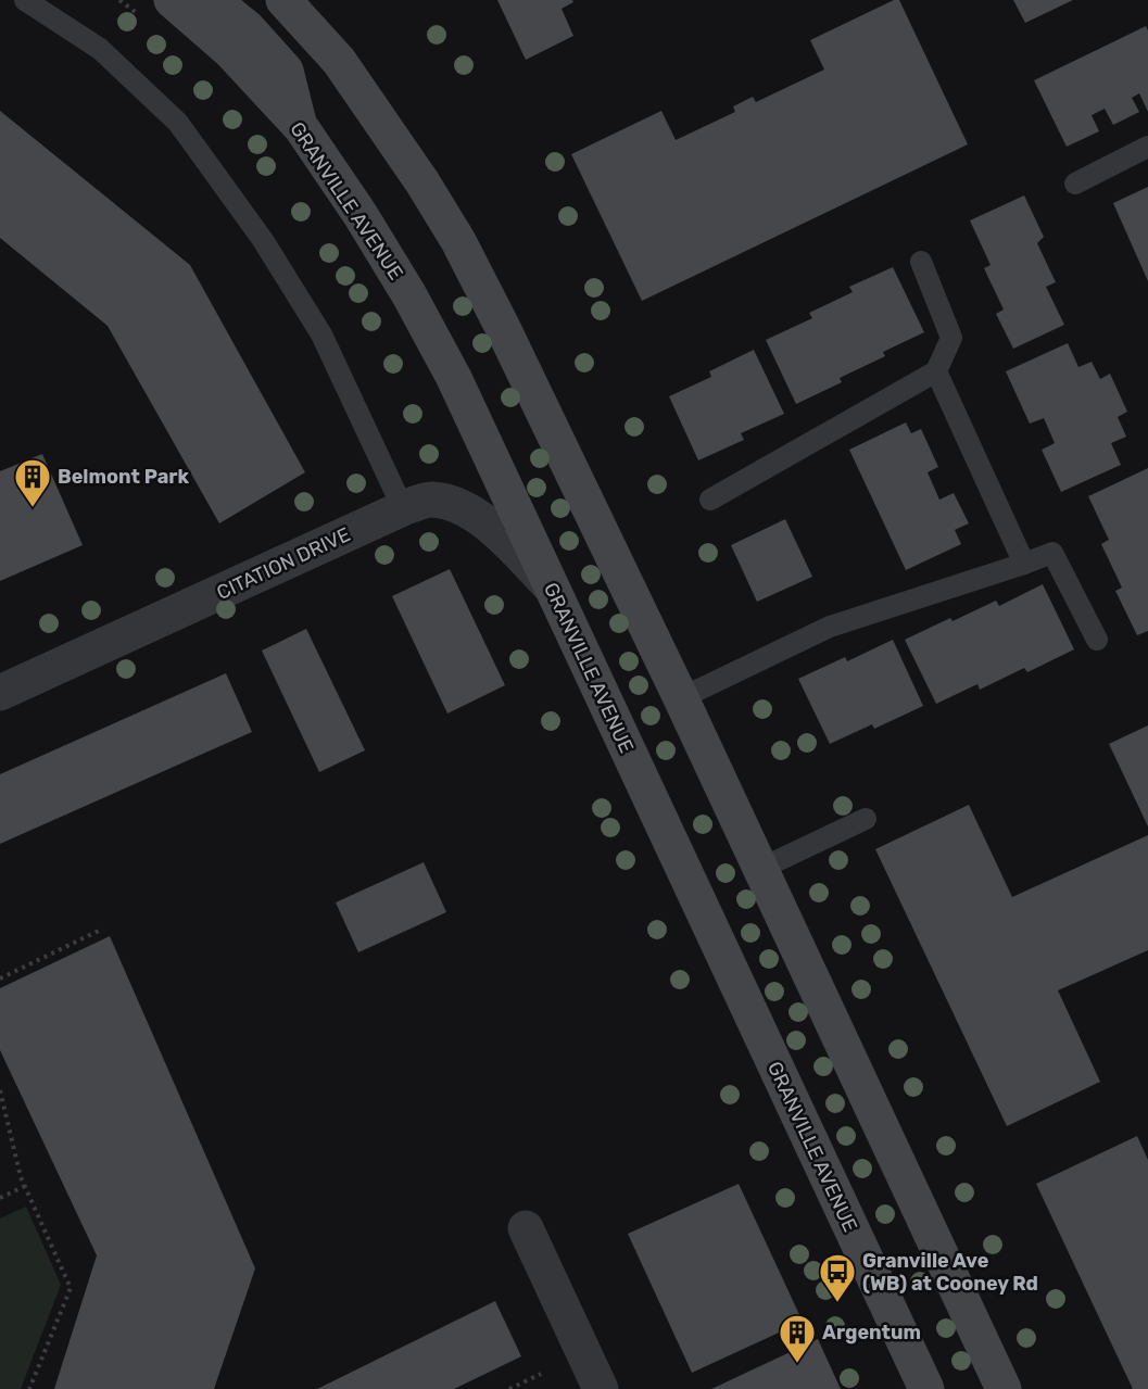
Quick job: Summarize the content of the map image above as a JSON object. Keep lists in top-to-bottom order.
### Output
{
  "streets": {
    "main road": ["GRANVILLE AVENUE"],
    "street": ["CITATION DRIVE"]
  },
  "crossings": [
    ["GRANVILLE AVENUE", "CITATION DRIVE"]
  ],
  "places": {
    "building": ["Belmont Park", "Argentum"],
    "bus stop": ["Granville Ave (WB) at Cooney Rd"]
  }
}
